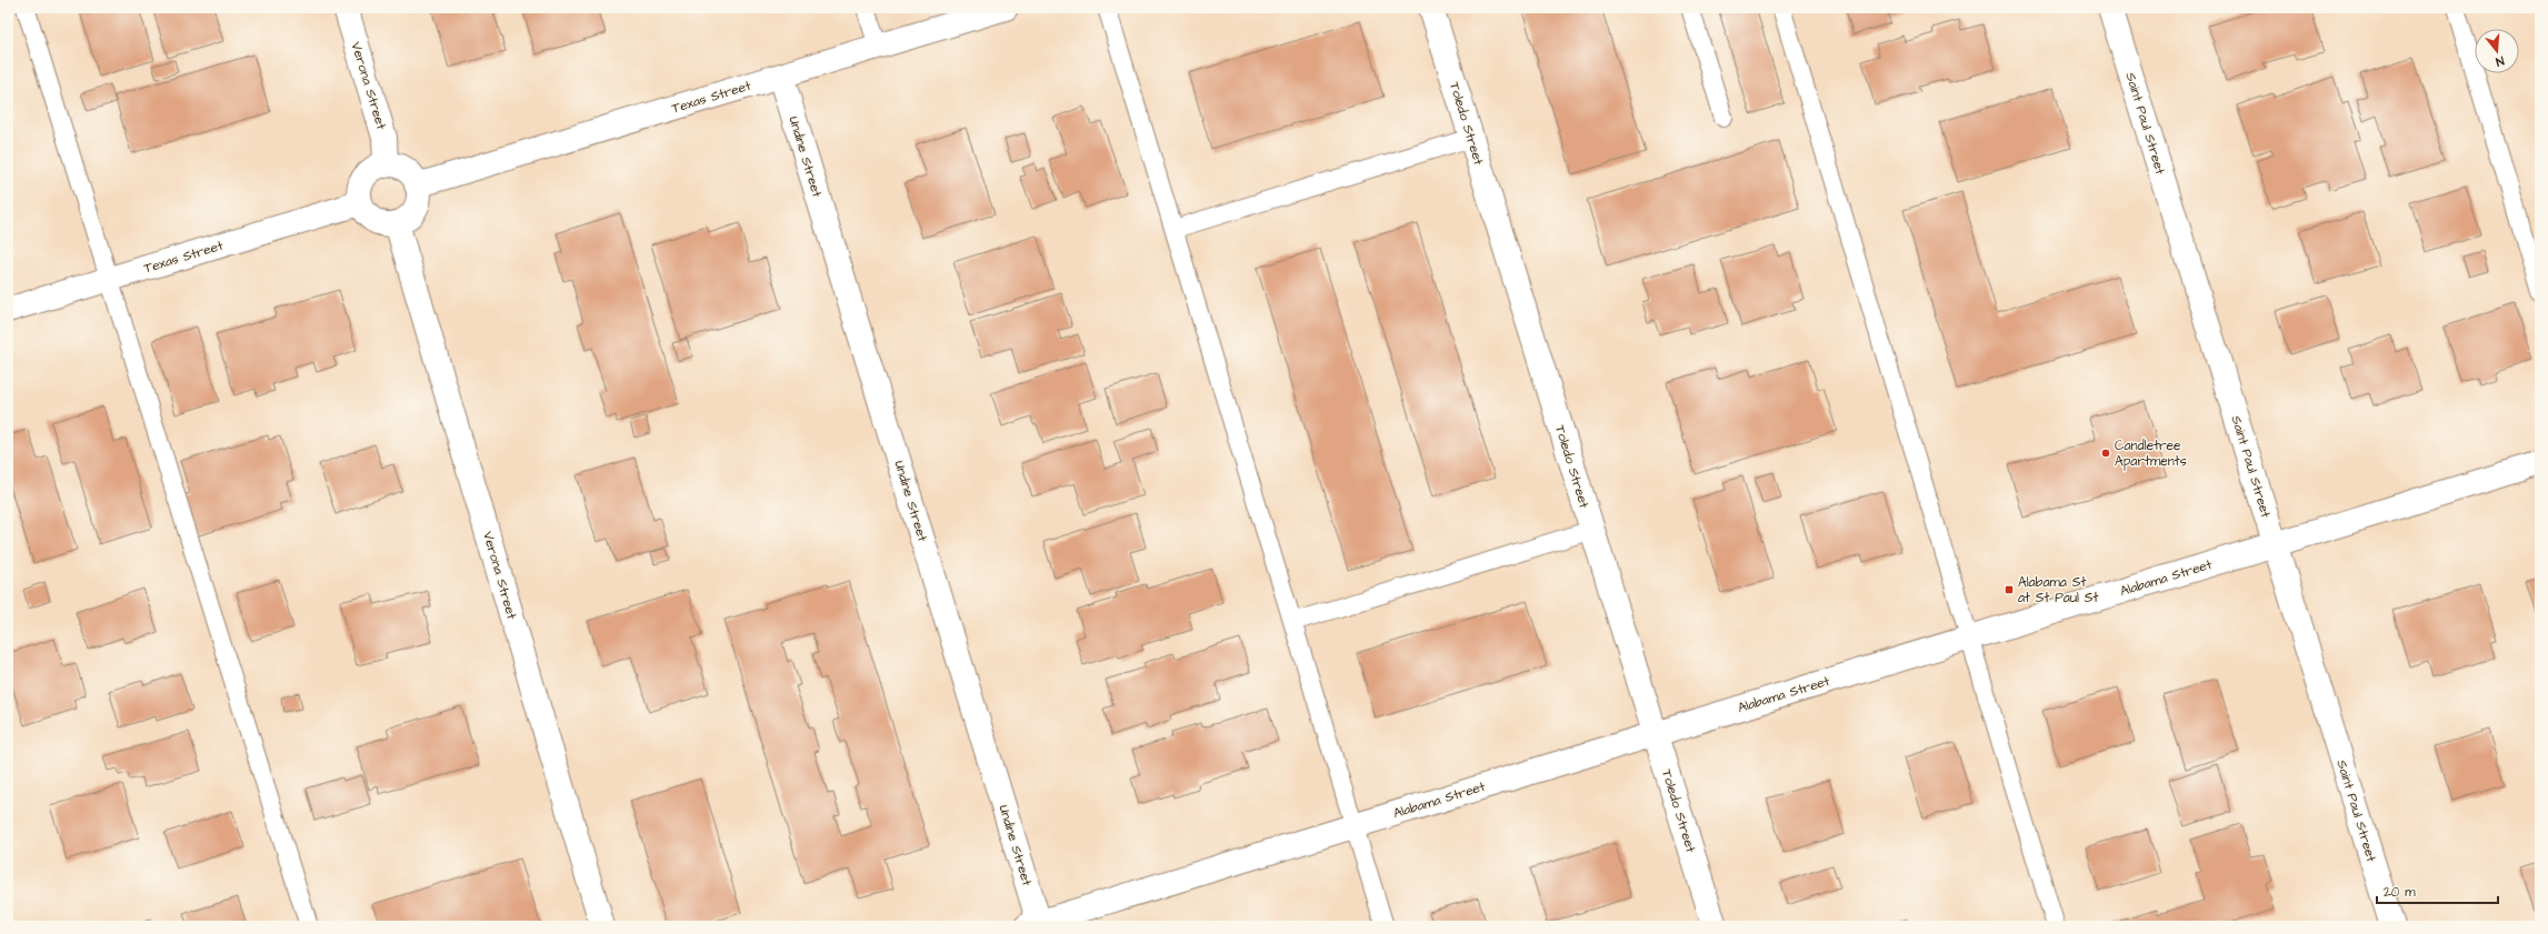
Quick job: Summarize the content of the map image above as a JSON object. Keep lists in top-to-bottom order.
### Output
{
  "streets": {
    "street": [
      "Verona Street",
      "Texas Street",
      "Toledo Street",
      "Saint Paul Street",
      "Undine Street",
      "Alabama Street"
    ]
  },
  "crossings": [
    ["Verona Street", "Texas Street"],
    ["Texas Street", "Undine Street"],
    ["Toledo Street", "Alabama Street"],
    ["Saint Paul Street", "Alabama Street"],
    ["Undine Street", "Alabama Street"]
  ],
  "places": {
    "other": ["Candletree Apartments"],
    "transit": ["Alabama St at St Paul St"]
  },
  "scale_bar": "20 m",
  "north": "bottom"
}
